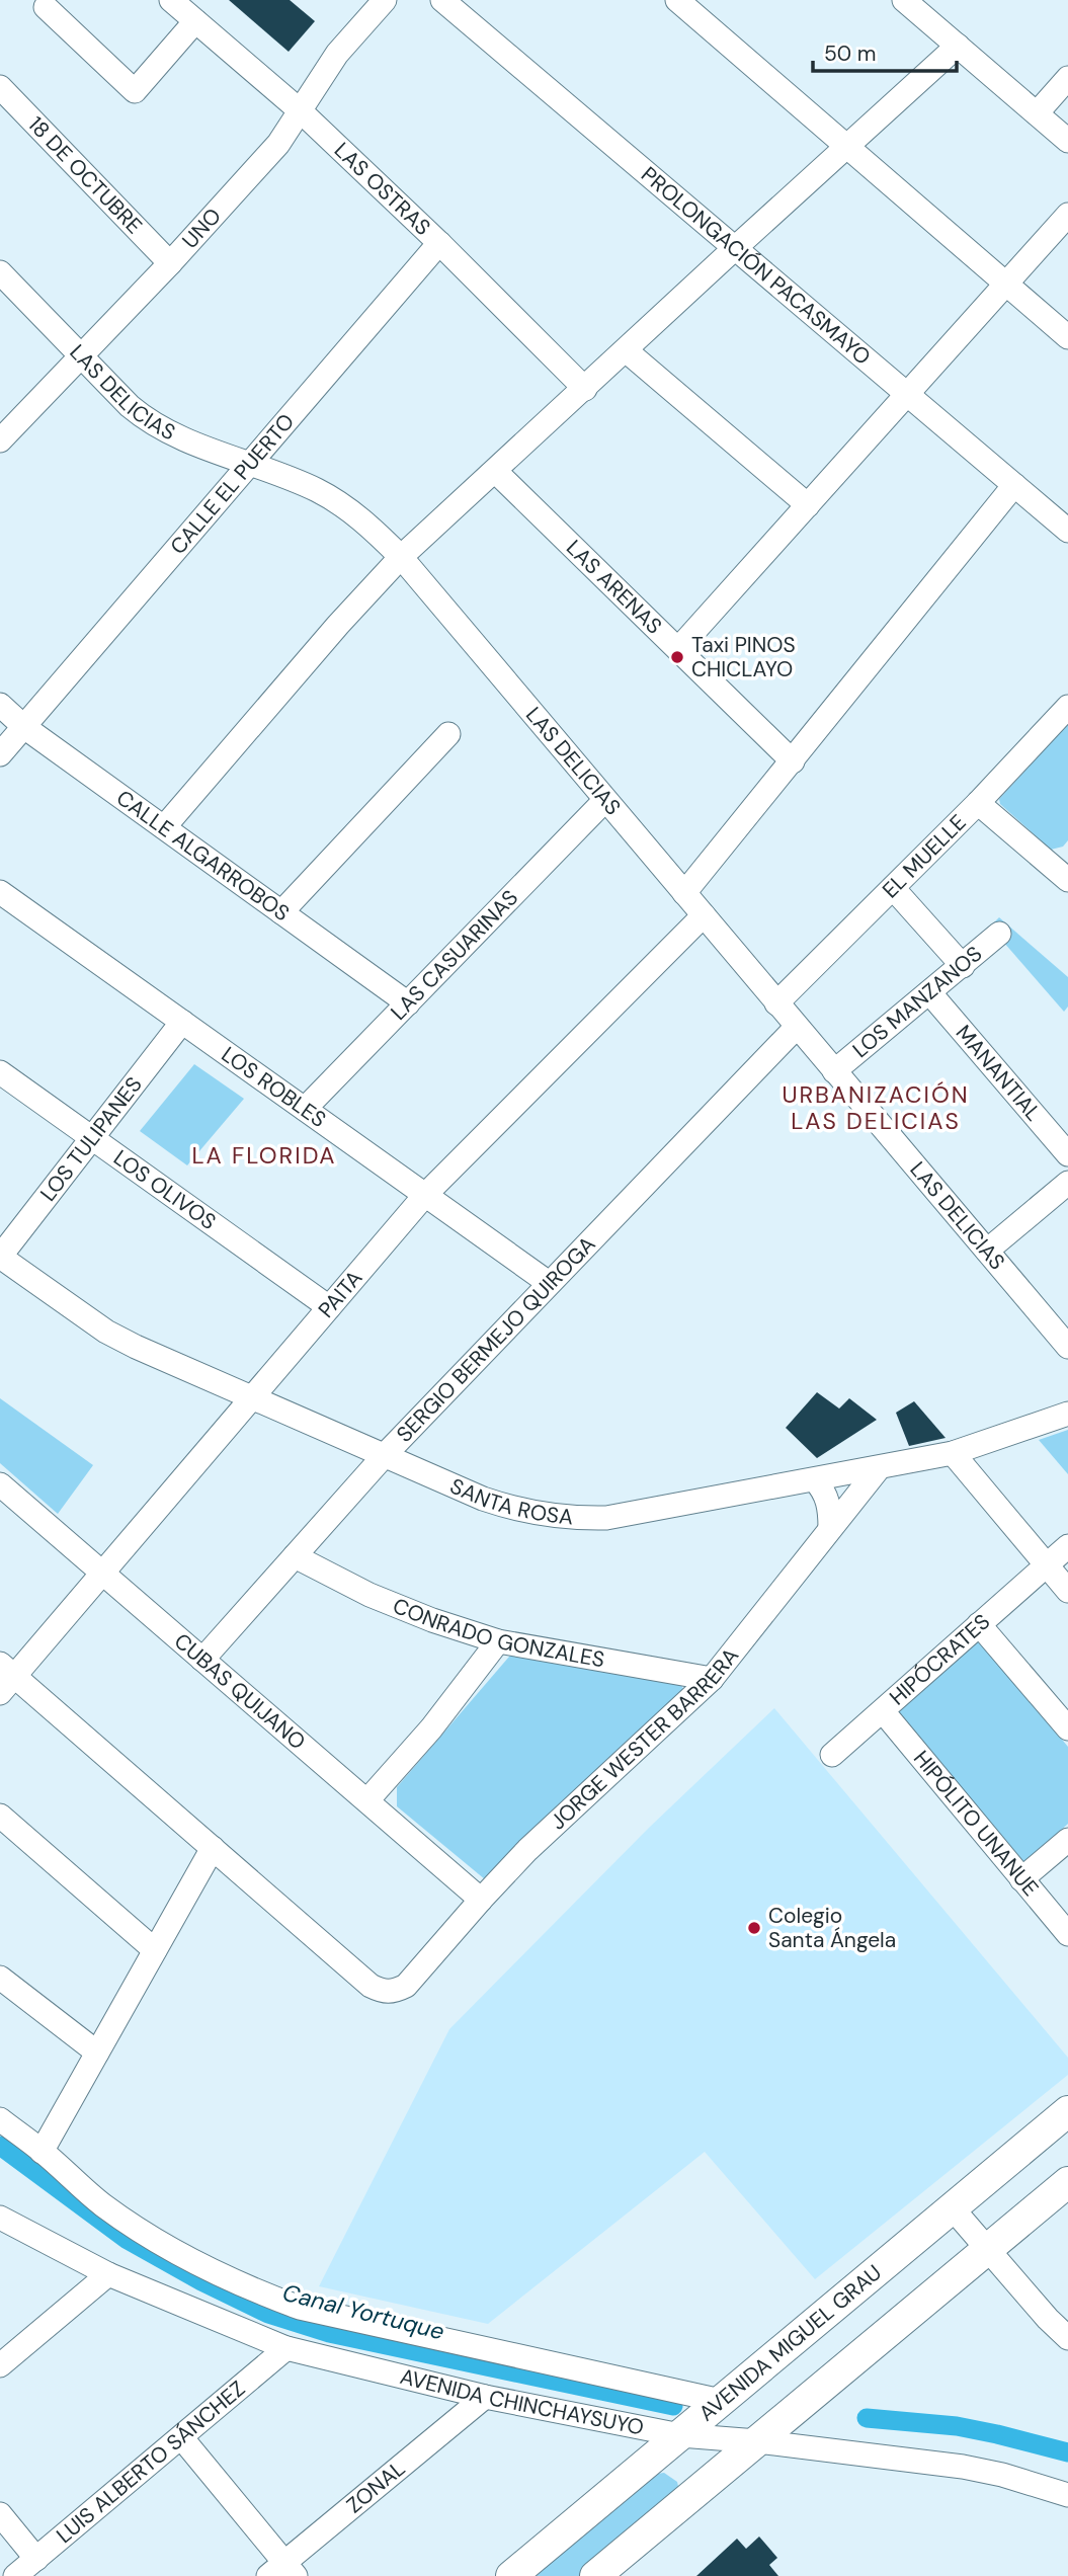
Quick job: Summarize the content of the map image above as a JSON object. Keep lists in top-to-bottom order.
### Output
{
  "streets": {
    "main road": ["AVENIDA MIGUEL GRAU"],
    "street": [
      "18 DE OCTUBRE",
      "LAS OSTRAS",
      "UNO",
      "PROLONGACIÓN PACASMAYO",
      "LAS DELICIAS",
      "CALLE EL PUERTO",
      "LAS ARENAS",
      "CALLE ALGARROBOS",
      "EL MUELLE",
      "LAS CASUARINAS",
      "LOS MANZANOS",
      "MANANTIAL",
      "LOS ROBLES",
      "LOS TULIPANES",
      "LOS OLIVOS",
      "PAITA",
      "SERGIO BERMEJO QUIROGA",
      "SANTA ROSA",
      "CONRADO GONZALES",
      "HIPÓCRATES",
      "CUBAS QUIJANO",
      "JORGE WESTER BARRERA",
      "HIPÓLITO UNANUE",
      "AVENIDA CHINCHAYSUYO",
      "LUIS ALBERTO SÁNCHEZ",
      "ZONAL"
    ]
  },
  "crossings": [
    ["18 DE OCTUBRE", "UNO"],
    ["LAS OSTRAS", "UNO"],
    ["LAS OSTRAS", "CALLE EL PUERTO"],
    ["UNO", "LAS DELICIAS"],
    ["LAS DELICIAS", "CALLE EL PUERTO"],
    ["LAS DELICIAS", "EL MUELLE"],
    ["LAS DELICIAS", "LAS CASUARINAS"],
    ["LAS DELICIAS", "LOS MANZANOS"],
    ["LAS DELICIAS", "PAITA"],
    ["LAS DELICIAS", "SERGIO BERMEJO QUIROGA"],
    ["CALLE EL PUERTO", "CALLE ALGARROBOS"],
    ["CALLE ALGARROBOS", "LAS CASUARINAS"],
    ["LAS CASUARINAS", "LOS ROBLES"],
    ["LOS MANZANOS", "MANANTIAL"],
    ["LOS ROBLES", "LOS TULIPANES"],
    ["LOS ROBLES", "PAITA"],
    ["LOS ROBLES", "SERGIO BERMEJO QUIROGA"],
    ["LOS TULIPANES", "LOS OLIVOS"],
    ["LOS TULIPANES", "SANTA ROSA"],
    ["LOS OLIVOS", "PAITA"],
    ["PAITA", "SANTA ROSA"],
    ["PAITA", "CUBAS QUIJANO"],
    ["SERGIO BERMEJO QUIROGA", "SANTA ROSA"],
    ["SERGIO BERMEJO QUIROGA", "CONRADO GONZALES"],
    ["SERGIO BERMEJO QUIROGA", "CUBAS QUIJANO"],
    ["SANTA ROSA", "JORGE WESTER BARRERA"],
    ["CONRADO GONZALES", "JORGE WESTER BARRERA"],
    ["HIPÓCRATES", "HIPÓLITO UNANUE"],
    ["CUBAS QUIJANO", "JORGE WESTER BARRERA"],
    ["AVENIDA MIGUEL GRAU", "AVENIDA CHINCHAYSUYO"],
    ["AVENIDA CHINCHAYSUYO", "LUIS ALBERTO SÁNCHEZ"],
    ["AVENIDA CHINCHAYSUYO", "ZONAL"]
  ],
  "districts": ["URBANIZACIÓN LAS DELICIAS", "LA FLORIDA"],
  "water": ["Canal Yortuque"],
  "places": ["Taxi PINOS CHICLAYO", "Colegio Santa Ángela"],
  "scale_bar": "50 m"
}
